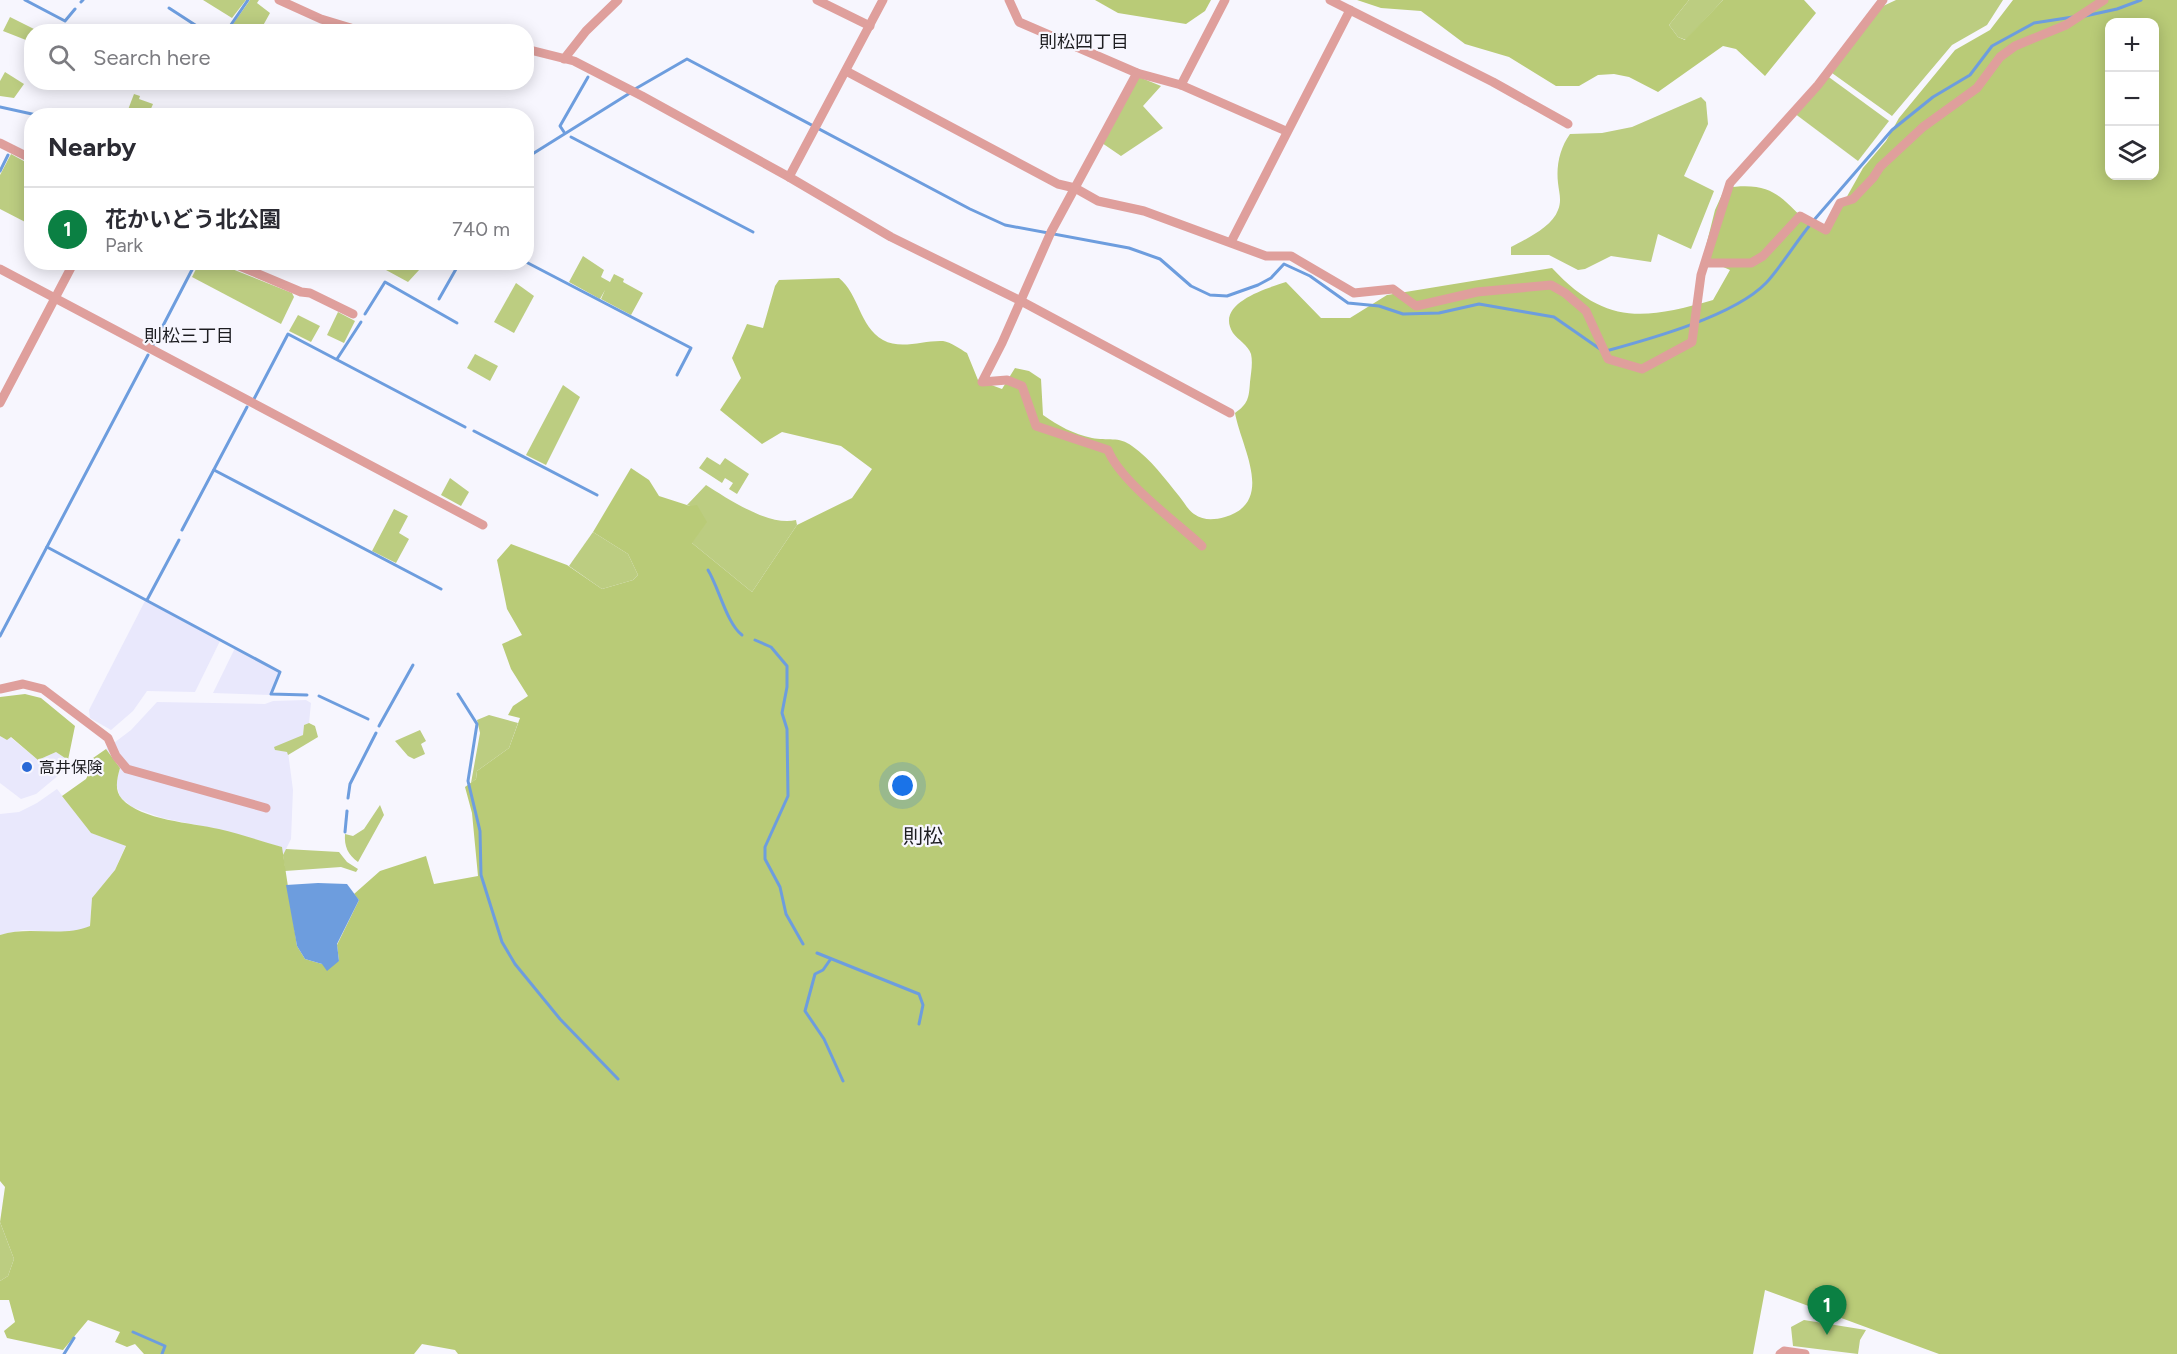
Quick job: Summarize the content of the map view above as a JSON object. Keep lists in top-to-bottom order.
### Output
{
  "districts": ["則松四丁目", "則松三丁目", "則松"],
  "places": ["高井保険"],
  "page": {
    "map_buttons": ["+", "−"],
    "search": "Search here",
    "heading": "Nearby",
    "list": [
      {
        "mark": "1",
        "name": "花かいどう北公園",
        "note": "Park",
        "value": "740 m"
      }
    ],
    "pins": "1"
  }
}
